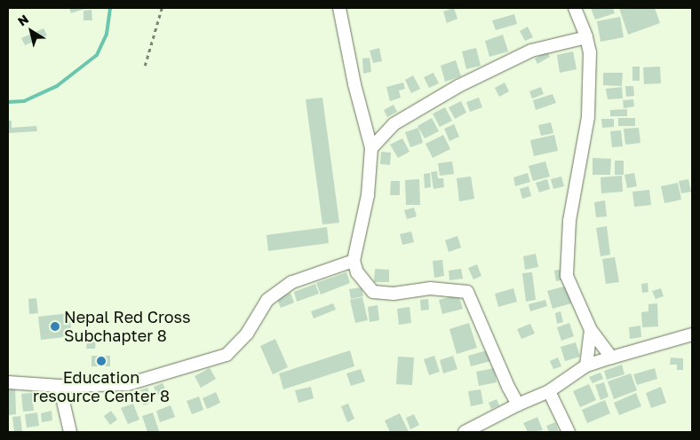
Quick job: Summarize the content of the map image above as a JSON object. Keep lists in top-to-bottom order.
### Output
{
  "places": ["Nepal Red Cross Subchapter 8", "Education resource Center 8"],
  "north": "top left"
}
